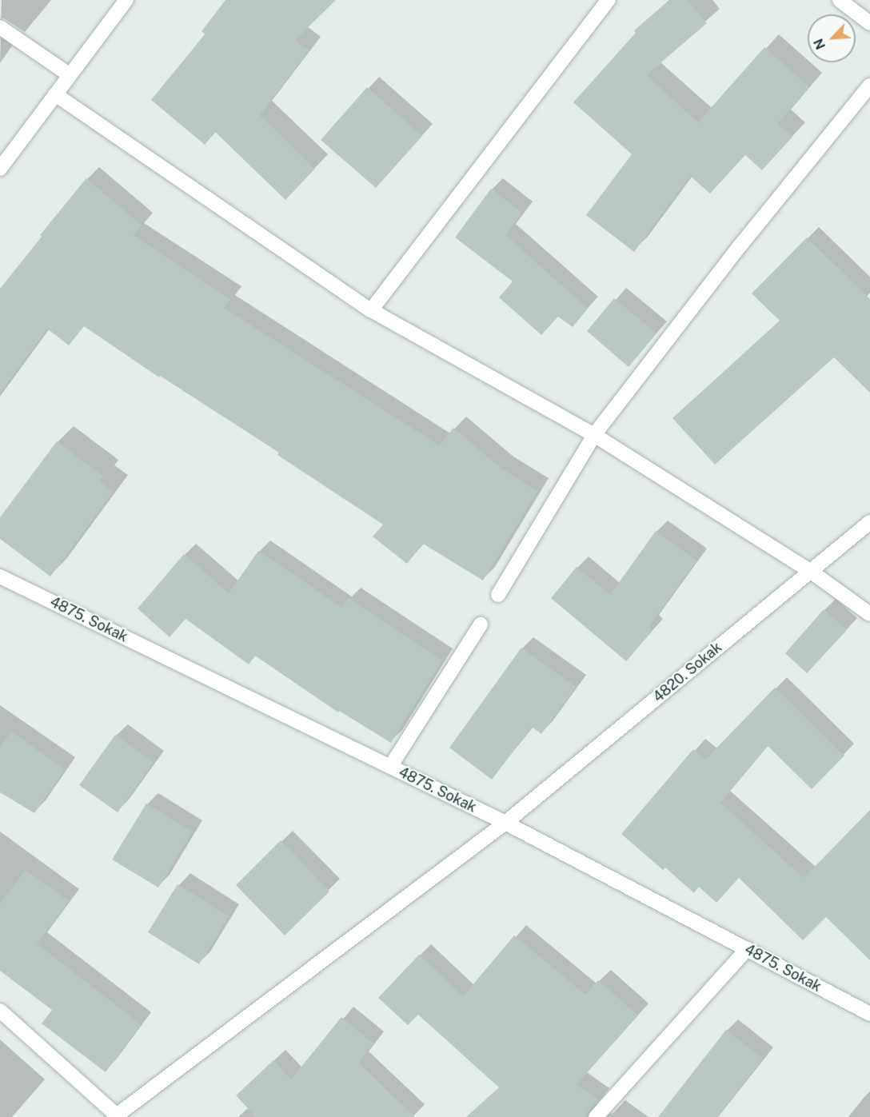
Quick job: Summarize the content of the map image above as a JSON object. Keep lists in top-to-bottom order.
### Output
{
  "streets": {
    "street": ["4875. Sokak", "4820. Sokak"]
  },
  "crossings": [
    ["4875. Sokak", "4820. Sokak"]
  ],
  "north": "bottom left"
}
